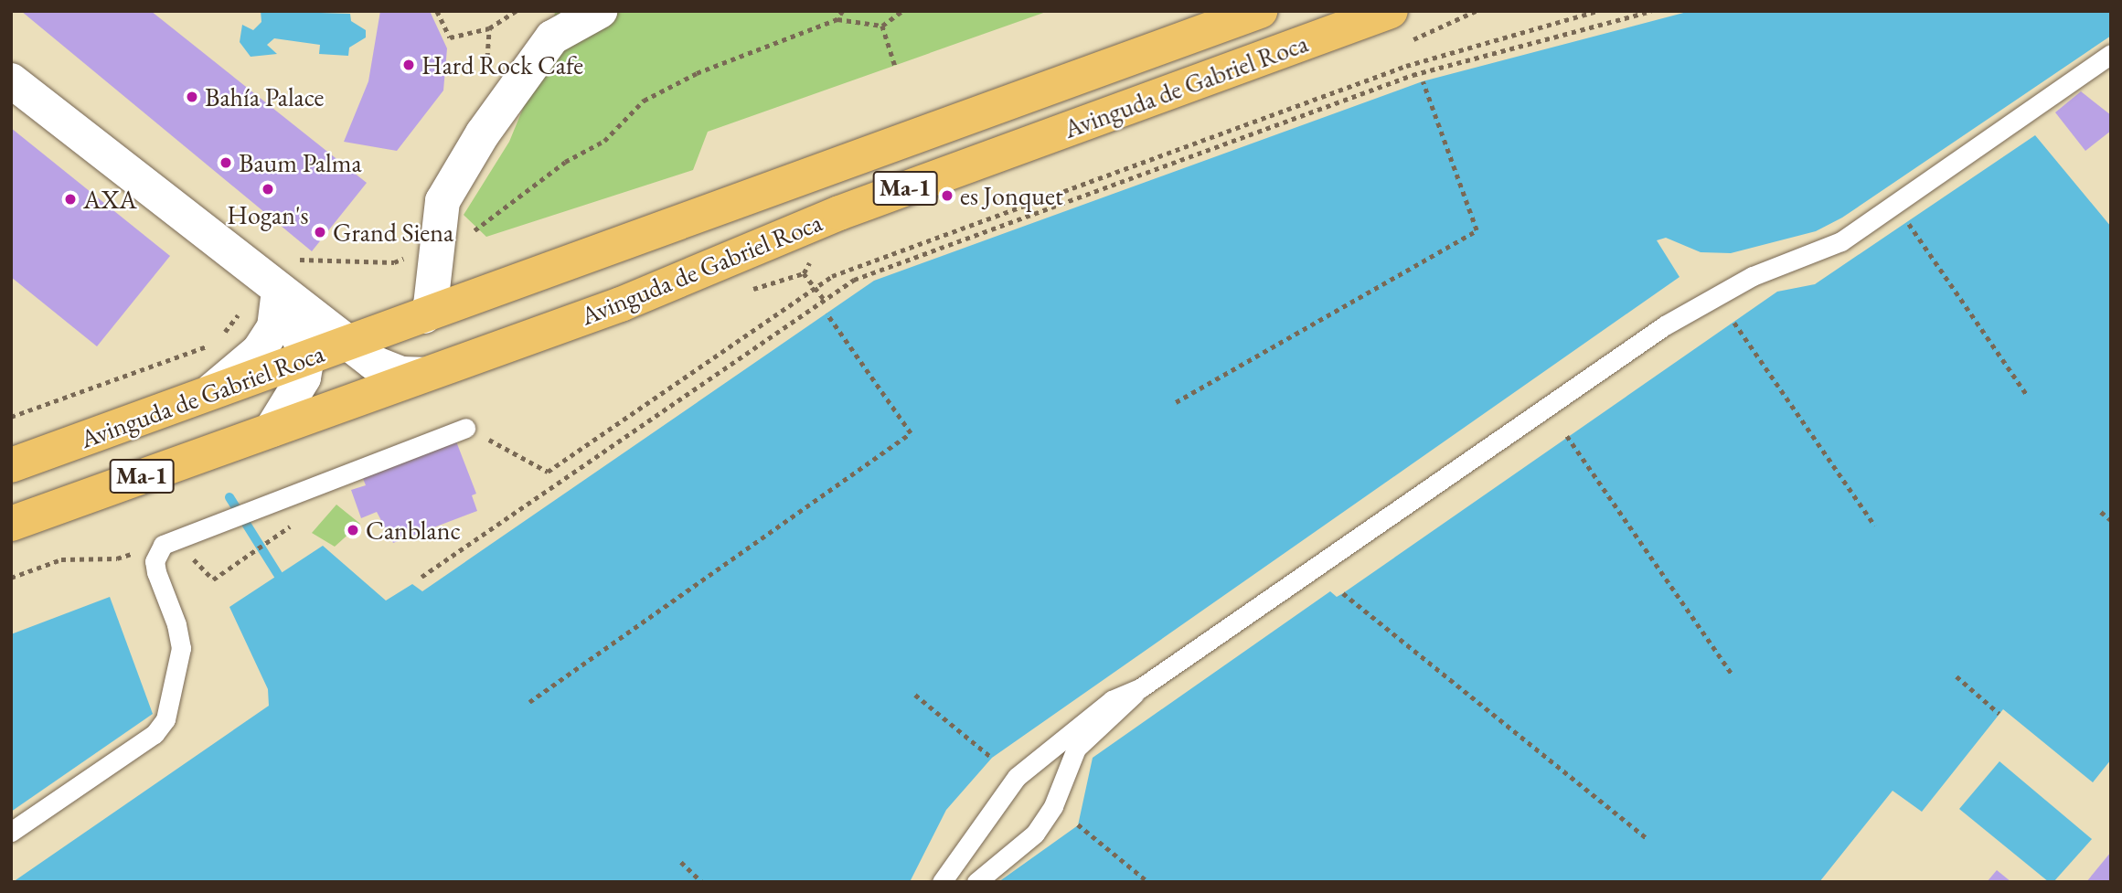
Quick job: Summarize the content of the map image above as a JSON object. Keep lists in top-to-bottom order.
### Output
{
  "streets": {
    "highway": ["Avinguda de Gabriel Roca", "Ma-1"]
  },
  "places": [
    "Hard Rock Cafe",
    "Bahía Palace",
    "Baum Palma",
    "Hogan's",
    "es Jonquet",
    "AXA",
    "Grand Siena",
    "Canblanc"
  ]
}
